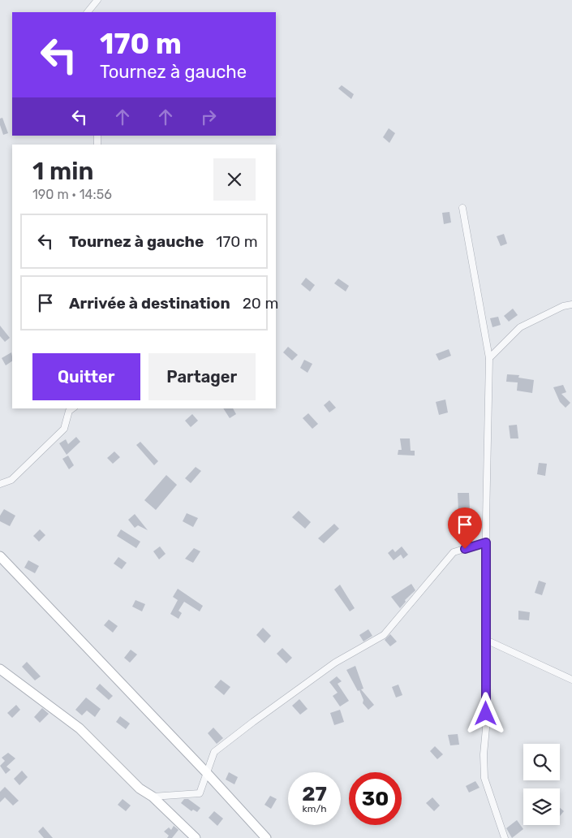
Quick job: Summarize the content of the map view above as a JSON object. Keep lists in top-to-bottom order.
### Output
{
  "page": {
    "turn": ["170 m", "Tournez à gauche"],
    "heading": ["1 min", "190 m · 14:56"],
    "list": [
      {
        "name": "Tournez à gauche",
        "value": "170 m"
      },
      {
        "name": "Arrivée à destination",
        "value": "20 m"
      }
    ],
    "buttons": ["Quitter", "Partager"],
    "speed": "27 km/h",
    "limit": "30"
  }
}
